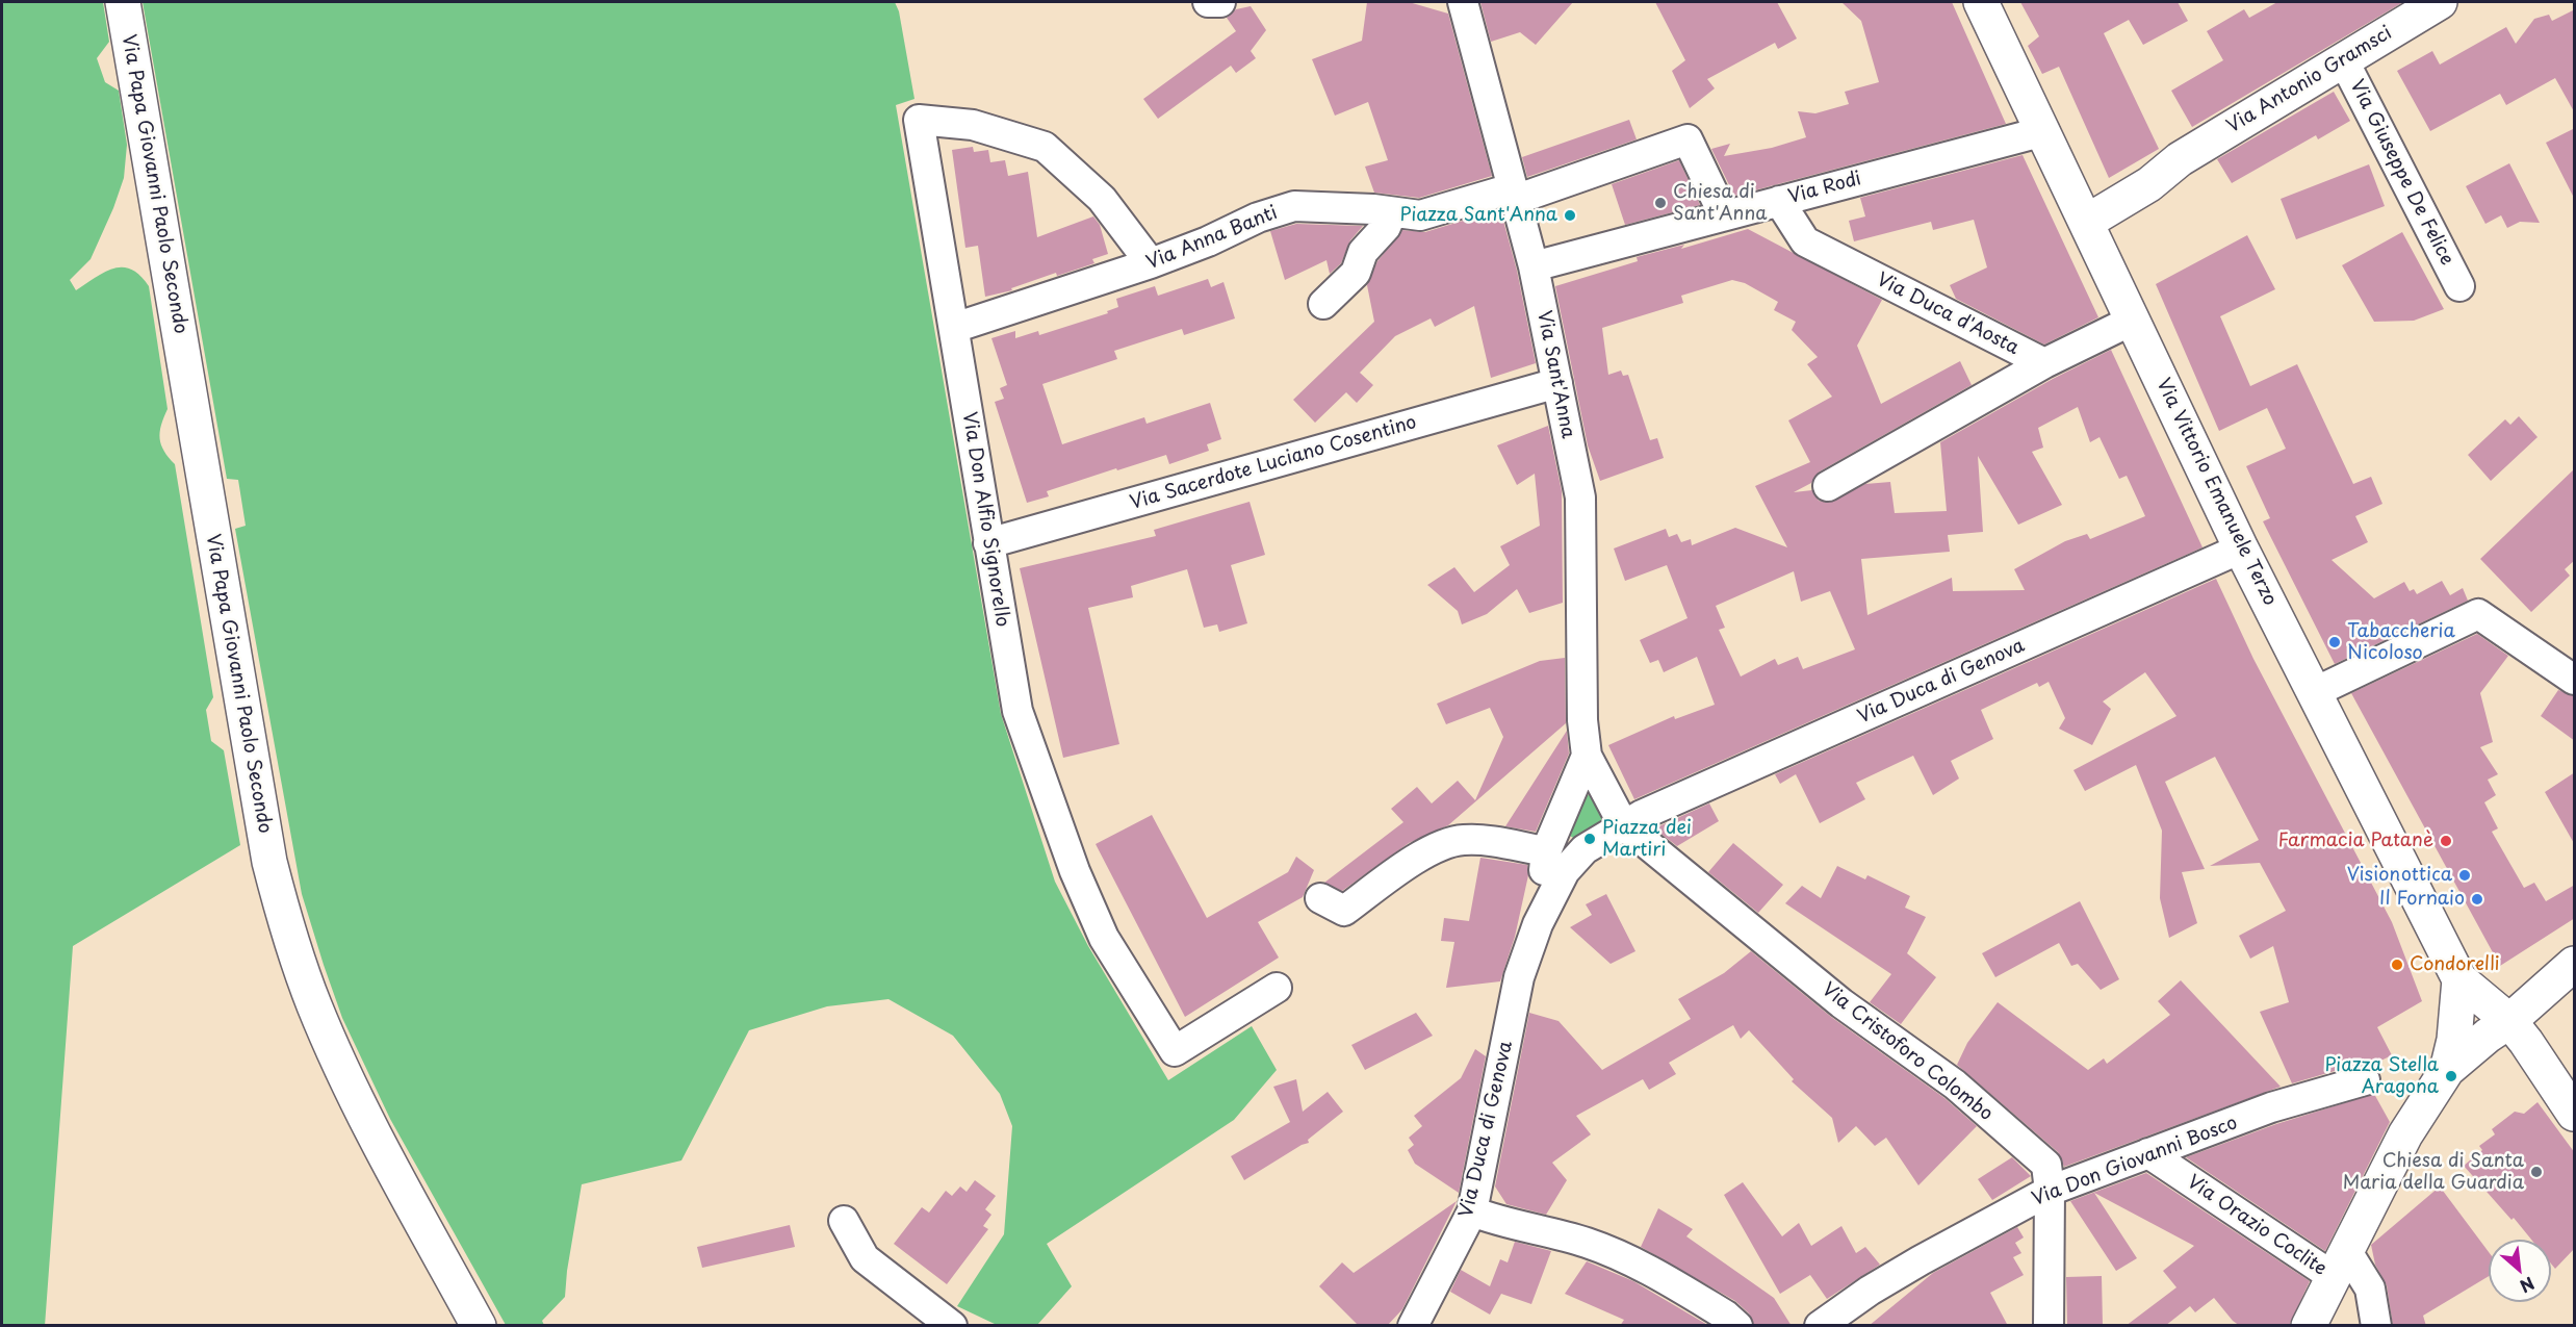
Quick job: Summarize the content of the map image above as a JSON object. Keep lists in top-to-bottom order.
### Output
{
  "streets": {
    "street": [
      "Via Antonio Gramsci",
      "Via Giuseppe De Felice",
      "Via Papa Giovanni Paolo Secondo",
      "Via Rodi",
      "Via Anna Banti",
      "Via Duca d'Aosta",
      "Via Sant'Anna",
      "Via Sacerdote Luciano Cosentino",
      "Via Vittorio Emanuele Terzo",
      "Via Don Alfio Signorello",
      "Via Duca di Genova",
      "Via Cristoforo Colombo",
      "Via Don Giovanni Bosco",
      "Via Orazio Coclite"
    ]
  },
  "crossings": [
    ["Via Antonio Gramsci", "Via Giuseppe De Felice"],
    ["Via Antonio Gramsci", "Via Vittorio Emanuele Terzo"],
    ["Via Rodi", "Via Anna Banti"],
    ["Via Rodi", "Via Duca d'Aosta"],
    ["Via Rodi", "Via Sant'Anna"],
    ["Via Rodi", "Via Vittorio Emanuele Terzo"],
    ["Via Anna Banti", "Via Sant'Anna"],
    ["Via Anna Banti", "Via Don Alfio Signorello"],
    ["Via Sant'Anna", "Via Sacerdote Luciano Cosentino"],
    ["Via Sacerdote Luciano Cosentino", "Via Don Alfio Signorello"],
    ["Via Vittorio Emanuele Terzo", "Via Duca di Genova"],
    ["Via Duca di Genova", "Via Cristoforo Colombo"],
    ["Via Cristoforo Colombo", "Via Don Giovanni Bosco"],
    ["Via Don Giovanni Bosco", "Via Orazio Coclite"]
  ],
  "places": [
    "Chiesa di Sant'Anna",
    "Piazza Sant'Anna",
    "Tabaccheria Nicoloso",
    "Piazza dei Martiri",
    "Farmacia Patanè",
    "Visionottica",
    "Il Fornaio",
    "Condorelli",
    "Piazza Stella Aragona",
    "Chiesa di Santa Maria della Guardia"
  ],
  "north": "bottom right"
}
